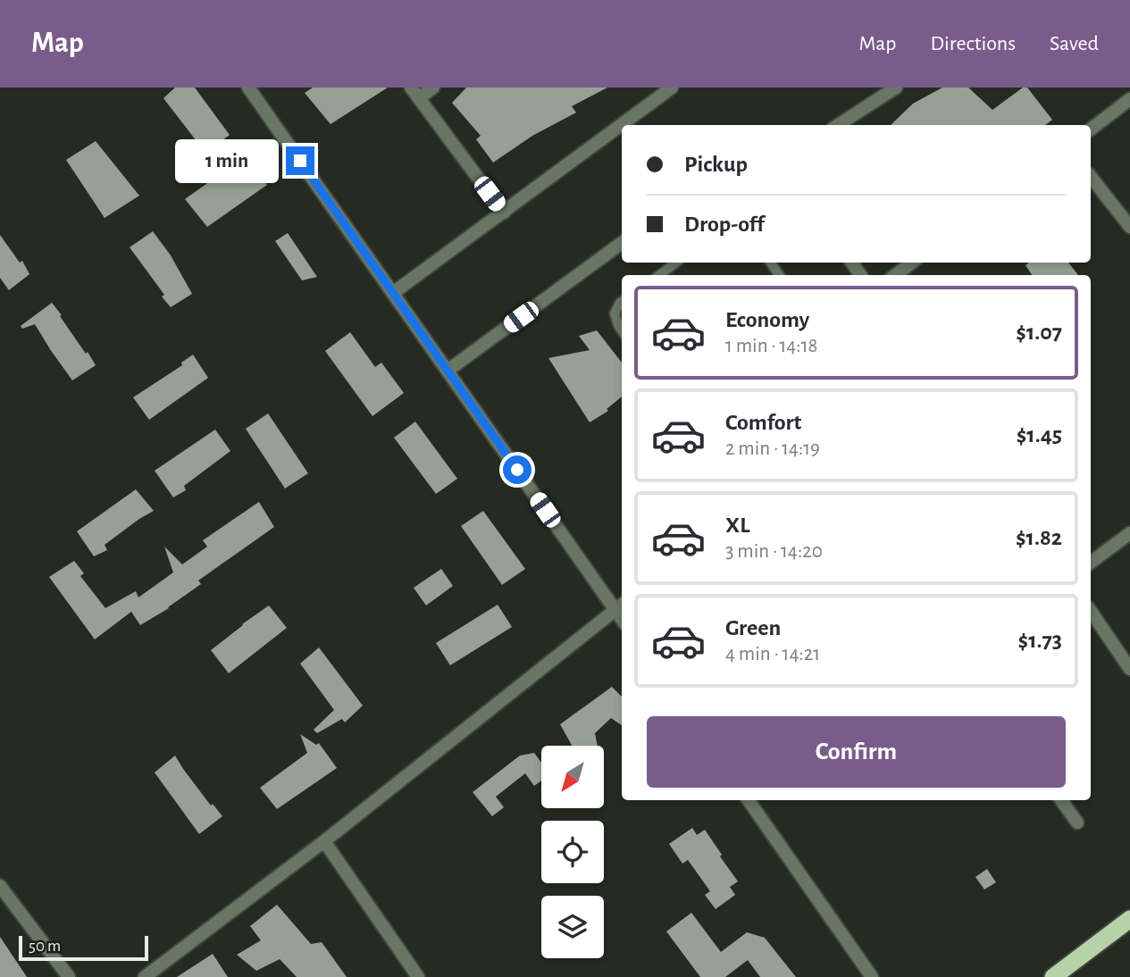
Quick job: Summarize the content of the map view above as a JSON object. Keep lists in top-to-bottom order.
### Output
{
  "scale_bar": "50 m",
  "north": "bottom left",
  "page": {
    "header": "Map",
    "nav": ["Map", "Directions", "Saved"],
    "banner": ["Pickup", "Drop-off"],
    "bubble": "1 min",
    "list": [
      {
        "name": "Economy",
        "note": "1 min · 14:18",
        "value": "$1.07"
      },
      {
        "name": "Comfort",
        "note": "2 min · 14:19",
        "value": "$1.45"
      },
      {
        "name": "XL",
        "note": "3 min · 14:20",
        "value": "$1.82"
      },
      {
        "name": "Green",
        "note": "4 min · 14:21",
        "value": "$1.73"
      }
    ],
    "buttons": "Confirm",
    "scale": "50 m"
  }
}
